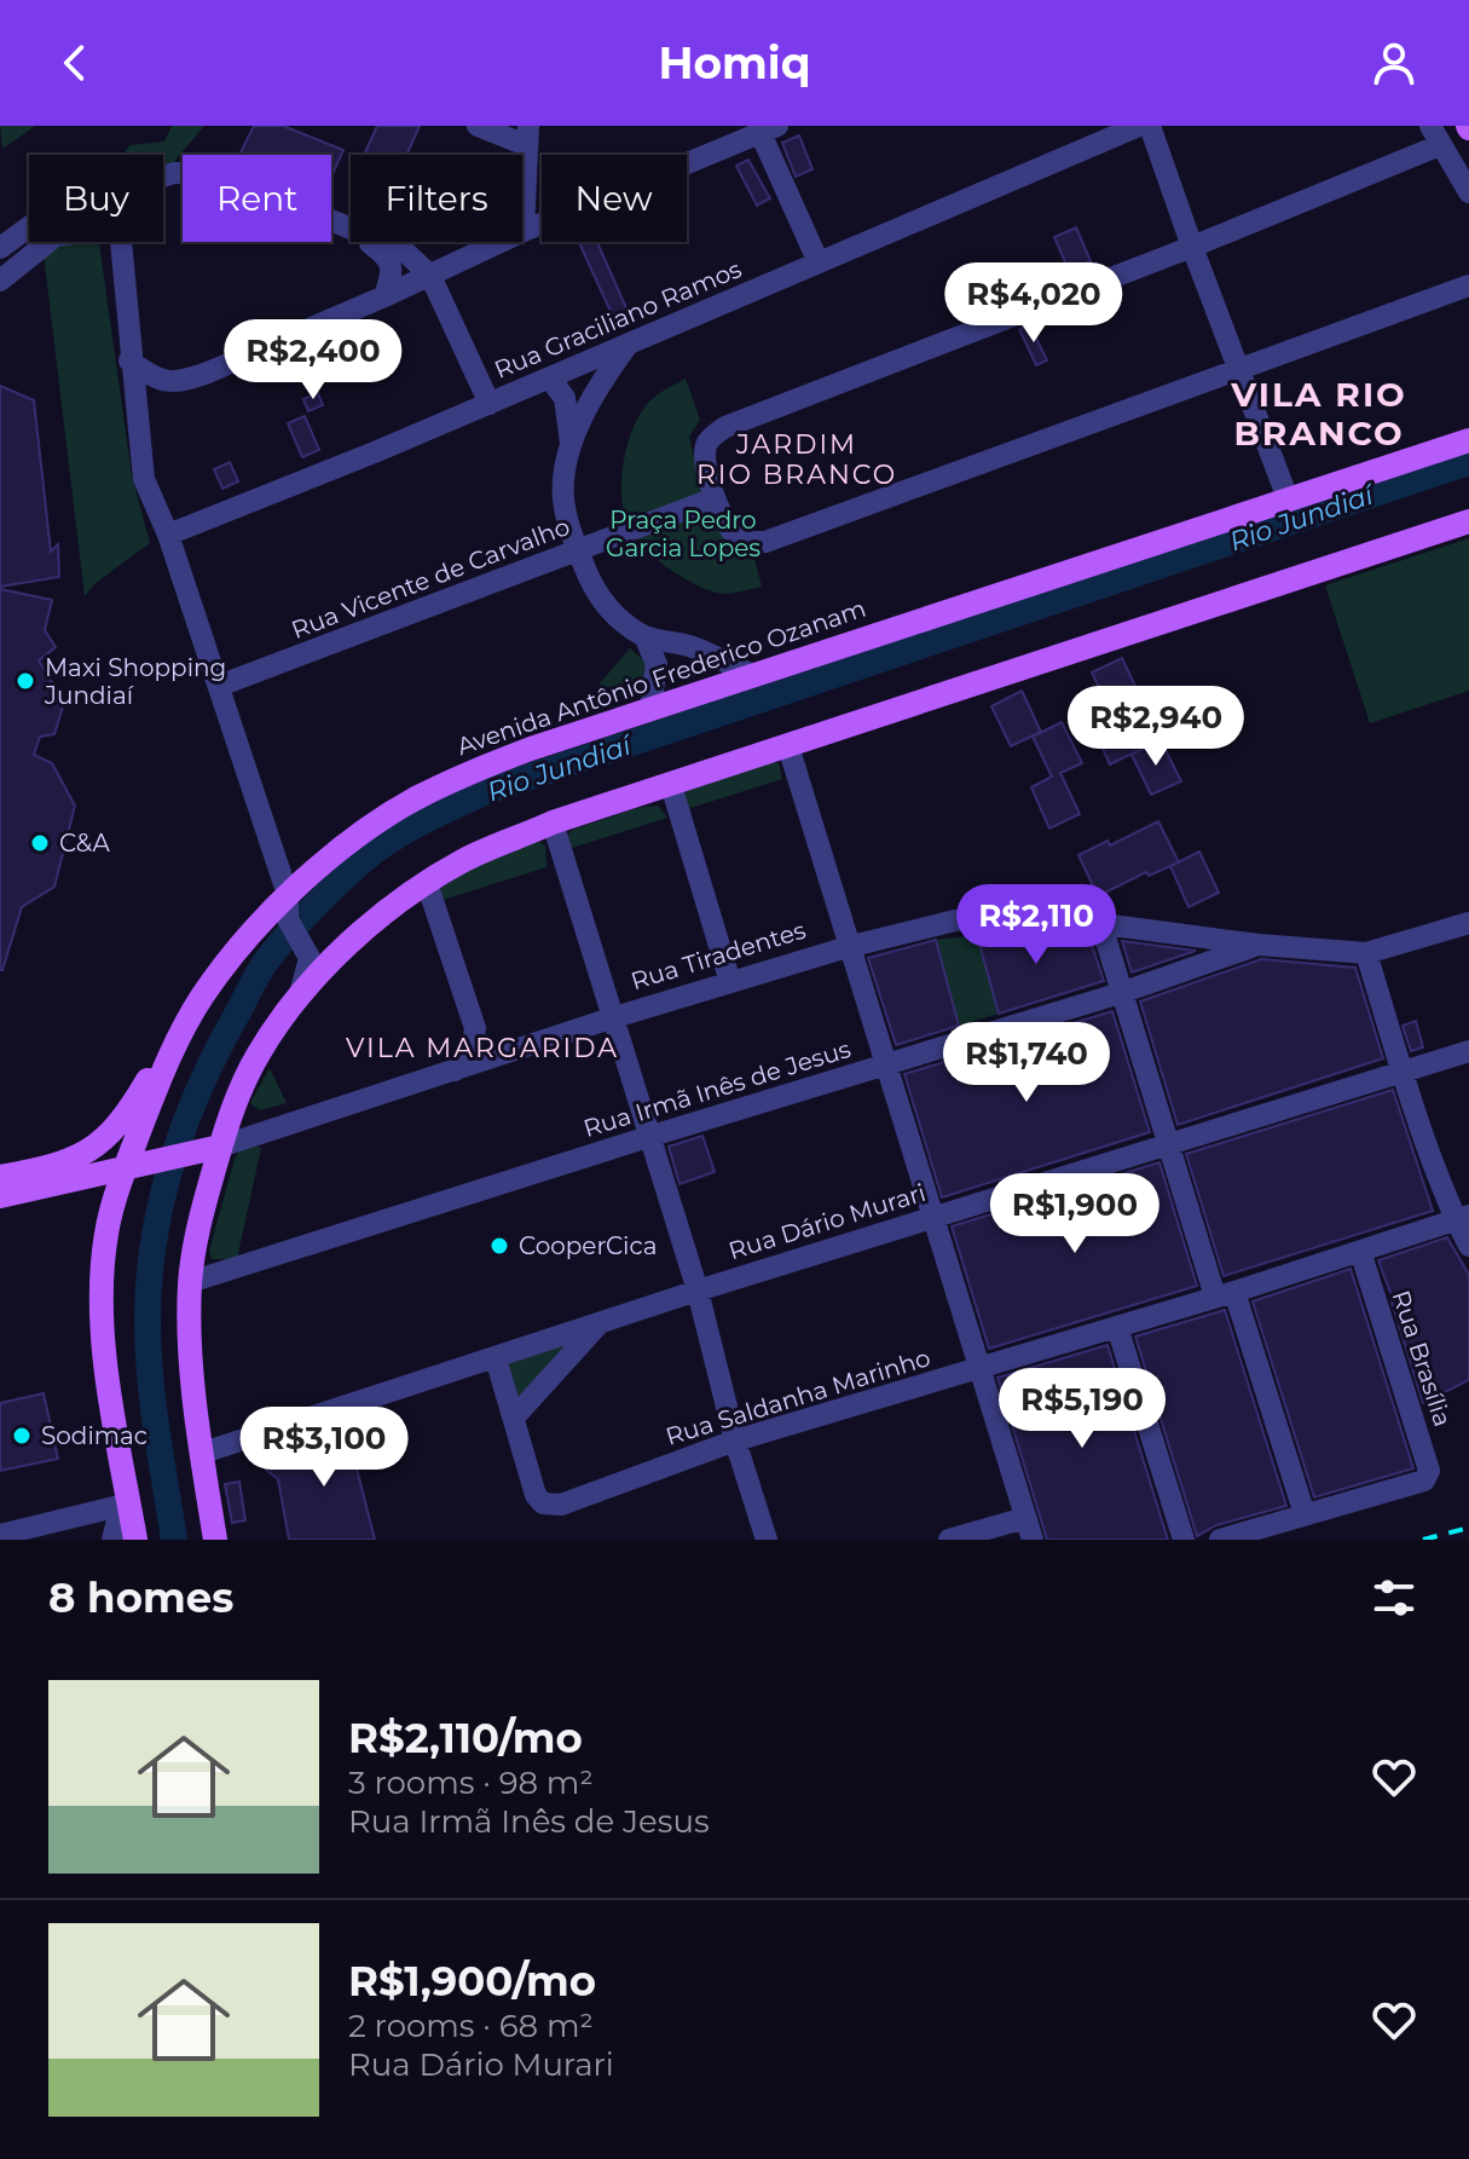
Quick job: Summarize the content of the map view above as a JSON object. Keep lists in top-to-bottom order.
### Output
{
  "streets": {
    "main road": ["Avenida Antônio Frederico Ozanam", "Rua Tiradentes"],
    "street": [
      "Rua Graciliano Ramos",
      "Rua Vicente de Carvalho",
      "Rua Irmã Inês de Jesus",
      "Rua Dário Murari",
      "Rua Brasília",
      "Rua Saldanha Marinho"
    ]
  },
  "crossings": [
    ["Avenida Antônio Frederico Ozanam", "Rua Tiradentes"],
    ["Rua Tiradentes", "Rua Irmã Inês de Jesus"],
    ["Rua Brasília", "Rua Saldanha Marinho"]
  ],
  "districts": ["VILA RIO BRANCO", "JARDIM RIO BRANCO", "VILA MARGARIDA"],
  "water": ["Rio Jundiaí"],
  "parks": ["Praça Pedro Garcia Lopes"],
  "places": [
    "Maxi Shopping Jundiaí",
    "C&A",
    "CooperCica",
    "Sodimac"
  ],
  "page": {
    "header": "Homiq",
    "chip": [
      "Buy",
      "Rent",
      "Filters",
      "New"
    ],
    "price": [
      "R$4,020",
      "R$2,400",
      "R$2,940",
      "R$2,110",
      "R$1,740",
      "R$1,900",
      "R$5,190",
      "R$3,100"
    ],
    "heading": "8 homes",
    "list": [
      {
        "name": "R$2,110/mo",
        "note": "3 rooms · 98 m² · Rua Irmã Inês de Jesus"
      },
      {
        "name": "R$1,900/mo",
        "note": "2 rooms · 68 m² · Rua Dário Murari"
      }
    ]
  }
}
